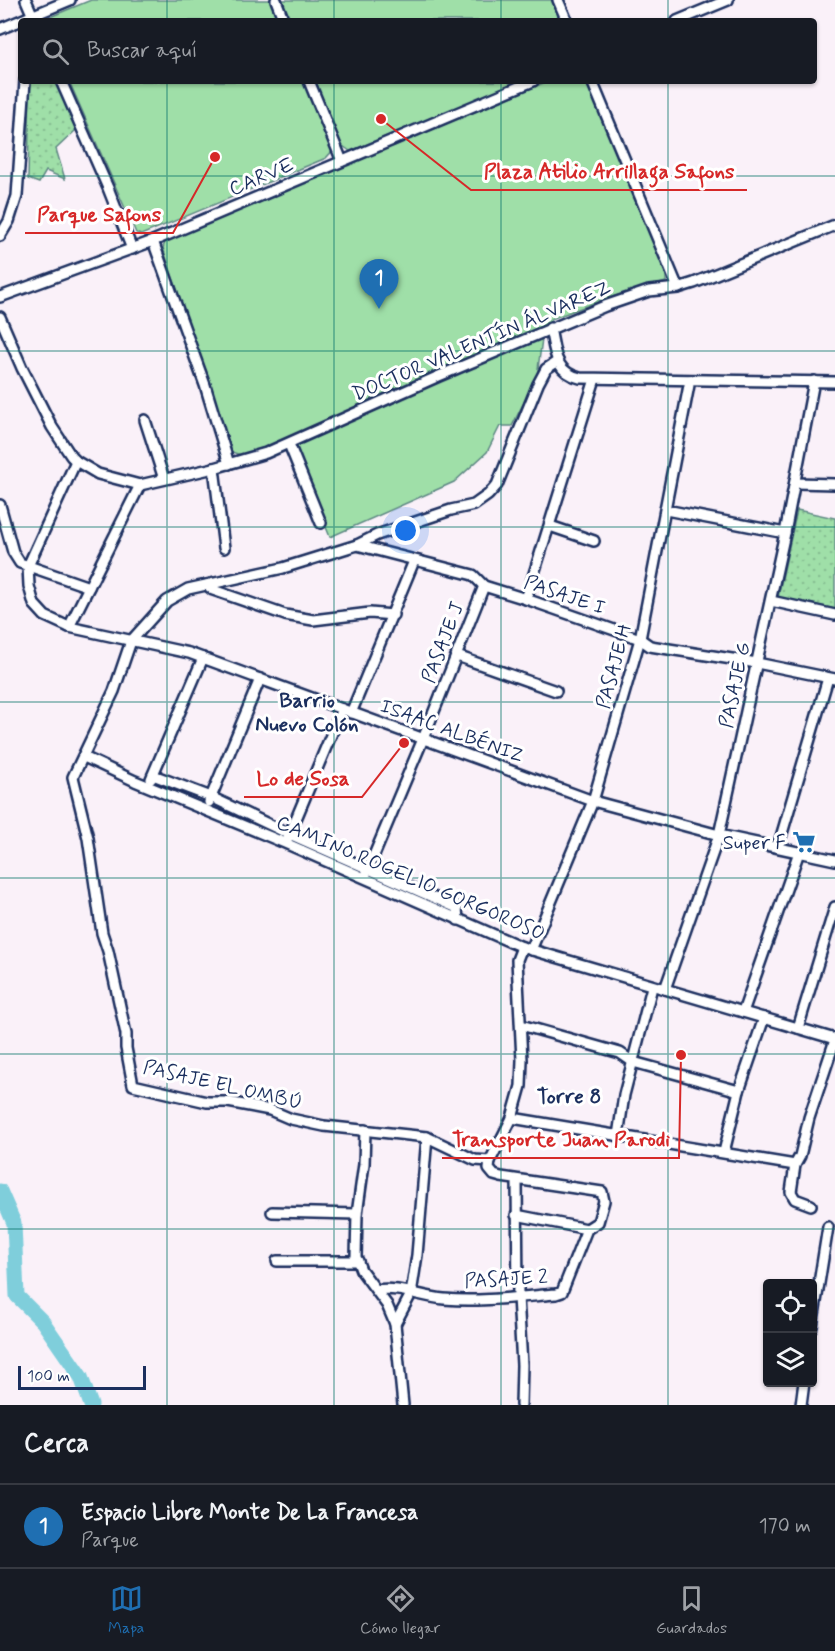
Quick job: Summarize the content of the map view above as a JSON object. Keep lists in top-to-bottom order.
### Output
{
  "streets": {
    "street": [
      "CARVE",
      "DOCTOR VALENTÍN ÁLVAREZ",
      "PASAJE I",
      "PASAJE J",
      "PASAJE H",
      "PASAJE G",
      "ISAAC ALBÉNIZ",
      "CAMINO ROGELIO GORGOROSO",
      "PASAJE EL OMBÚ",
      "PASAJE 2"
    ]
  },
  "crossings": [
    ["PASAJE I", "PASAJE J"],
    ["PASAJE I", "PASAJE H"],
    ["PASAJE I", "PASAJE G"],
    ["PASAJE J", "ISAAC ALBÉNIZ"],
    ["PASAJE J", "CAMINO ROGELIO GORGOROSO"],
    ["PASAJE H", "ISAAC ALBÉNIZ"],
    ["PASAJE H", "CAMINO ROGELIO GORGOROSO"],
    ["PASAJE H", "PASAJE EL OMBÚ"],
    ["PASAJE G", "ISAAC ALBÉNIZ"],
    ["PASAJE G", "CAMINO ROGELIO GORGOROSO"],
    ["CAMINO ROGELIO GORGOROSO", "PASAJE EL OMBÚ"]
  ],
  "districts": ["Barrio Nuevo Colón", "Torre 8"],
  "places": {
    "other": [
      "Plaza Atilio Arrillaga Safons",
      "Parque Safons",
      "Lo de Sosa",
      "Transporte Juan Parodi"
    ],
    "supermarket": ["Super F"]
  },
  "scale_bar": "100 m",
  "page": {
    "search": "Buscar aquí",
    "pins": "1",
    "scale": "100 m",
    "heading": "Cerca",
    "list": [
      {
        "mark": "1",
        "name": "Espacio Libre Monte De La Francesa",
        "note": "Parque",
        "value": "170 m"
      }
    ],
    "nav": ["Mapa", "Cómo llegar", "Guardados"]
  }
}
